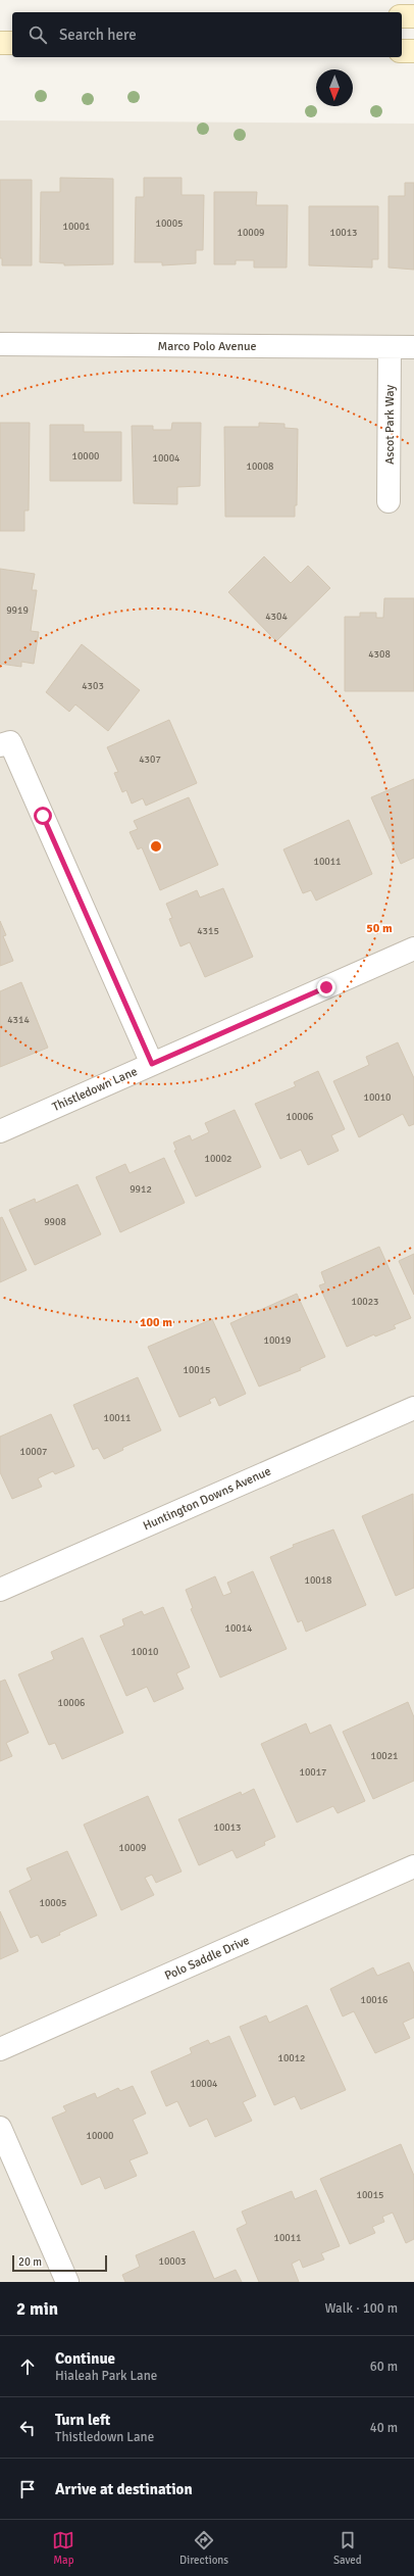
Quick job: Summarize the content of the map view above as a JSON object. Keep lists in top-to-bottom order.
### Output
{
  "streets": {
    "street": [
      "Marco Polo Avenue",
      "Ascot Park Way",
      "Thistledown Lane",
      "Huntington Downs Avenue",
      "Polo Saddle Drive"
    ]
  },
  "crossings": [
    ["Marco Polo Avenue", "Ascot Park Way"]
  ],
  "house_numbers": [
    "10005",
    "10001",
    "10009",
    "10013",
    "10000",
    "10004",
    "10008",
    "9919",
    "4304",
    "4308",
    "4303",
    "4307",
    "10011",
    "4315",
    "4314",
    "10010",
    "10006",
    "10002",
    "9912",
    "9908",
    "10023",
    "10019",
    "10015",
    "10011",
    "10007",
    "10018",
    "10014",
    "10010",
    "10006",
    "10021",
    "10017",
    "10013",
    "10009",
    "10005",
    "10016",
    "10012",
    "10004",
    "10000",
    "10015",
    "10011",
    "10003"
  ],
  "scale_bar": "20 m",
  "north": "bottom",
  "page": {
    "search": "Search here",
    "scale": "20 m",
    "heading": ["2 min", "Walk · 100 m"],
    "list": [
      ["Continue", "Hialeah Park Lane", "60 m"],
      ["Turn left", "Thistledown Lane", "40 m"],
      "Arrive at destination"
    ],
    "nav": ["Map", "Directions", "Saved"]
  },
  "rings": ["50 m", "100 m"]
}
